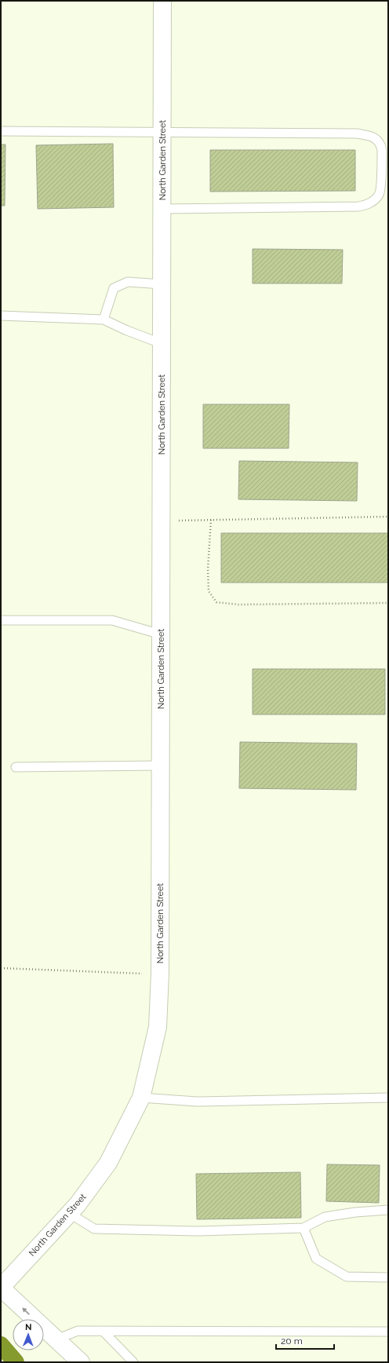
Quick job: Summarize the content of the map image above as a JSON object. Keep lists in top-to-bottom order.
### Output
{
  "streets": {
    "street": ["North Garden Street"]
  },
  "scale_bar": "20 m",
  "north": "top"
}
